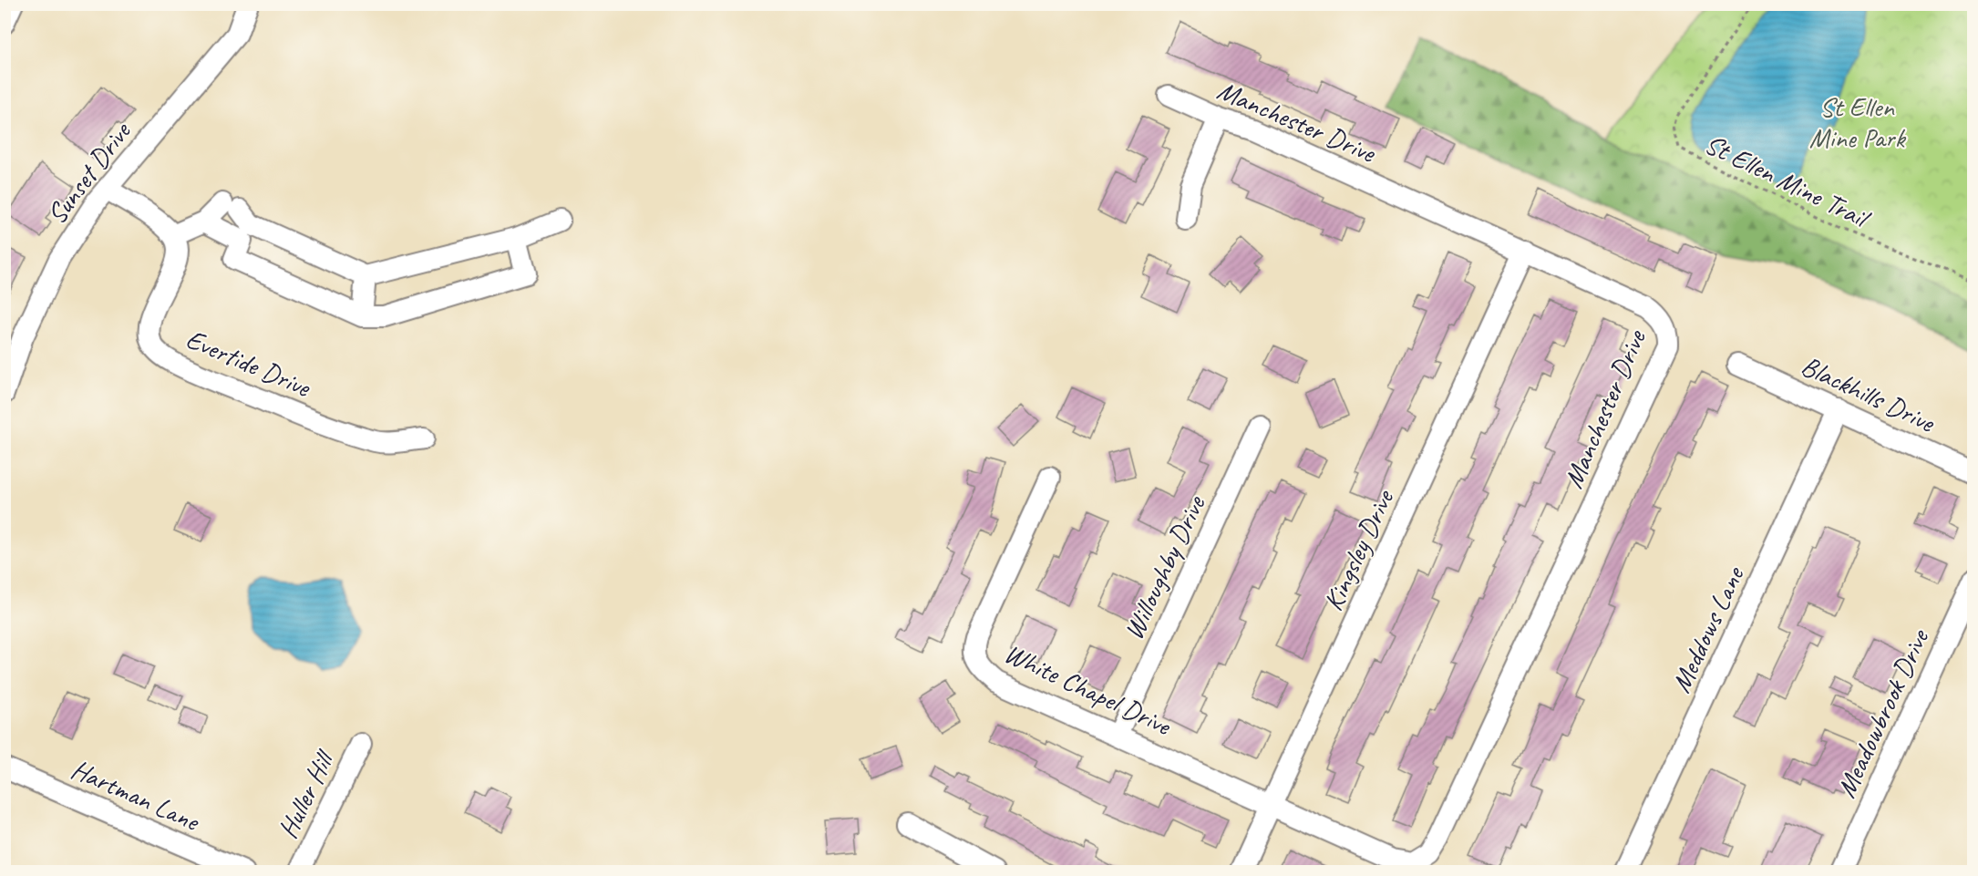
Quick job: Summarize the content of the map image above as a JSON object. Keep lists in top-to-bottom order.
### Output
{
  "streets": {
    "street": [
      "Manchester Drive",
      "Sunset Drive",
      "Evertide Drive",
      "Blackhills Drive",
      "Kingsley Drive",
      "Willoughby Drive",
      "Meddows Lane",
      "White Chapel Drive",
      "Meadowbrook Drive",
      "Hartman Lane",
      "Huller Hill"
    ],
    "path": ["St Ellen Mine Trail"]
  },
  "crossings": [
    ["Manchester Drive", "Kingsley Drive"],
    ["Manchester Drive", "White Chapel Drive"],
    ["Blackhills Drive", "Meddows Lane"],
    ["Kingsley Drive", "White Chapel Drive"],
    ["Willoughby Drive", "White Chapel Drive"]
  ],
  "parks": ["St Ellen Mine Park"]
}
